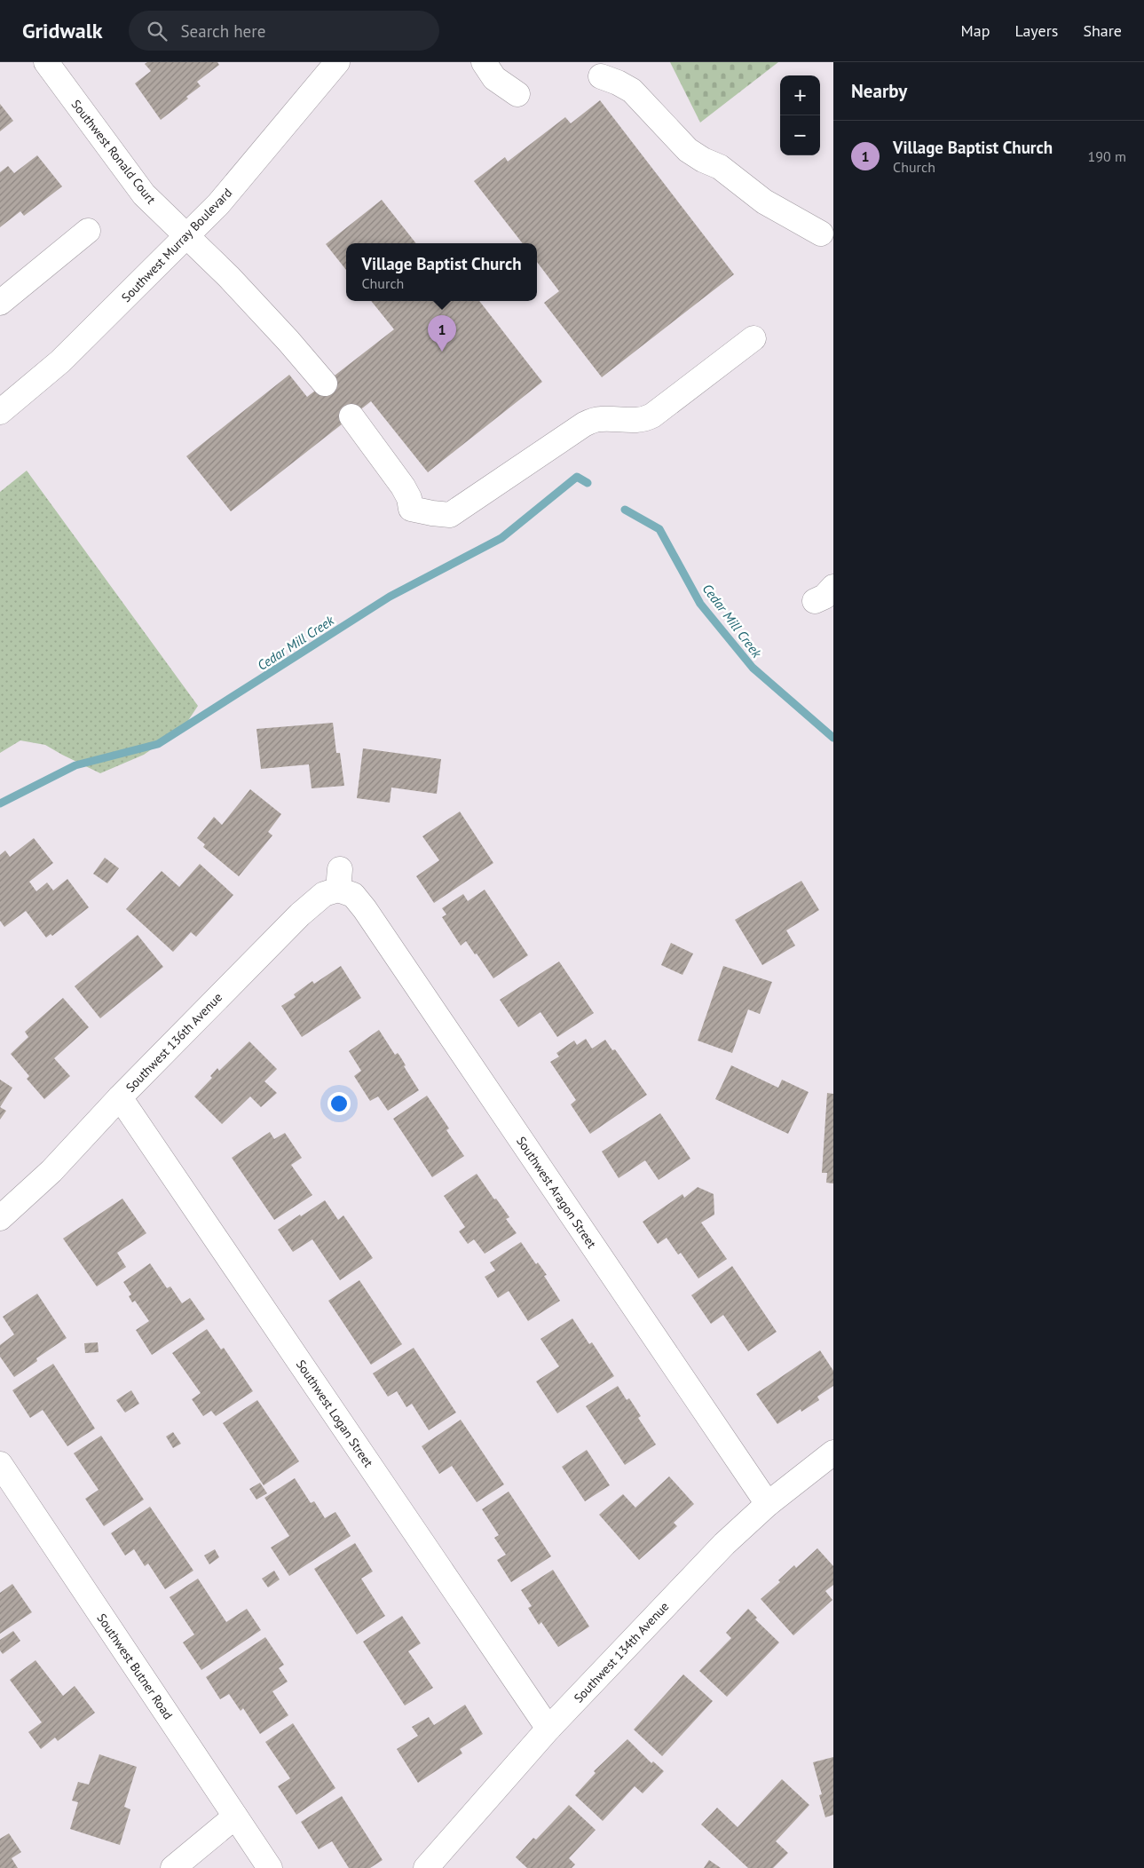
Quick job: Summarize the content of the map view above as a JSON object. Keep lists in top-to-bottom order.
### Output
{
  "streets": {
    "street": [
      "Southwest Ronald Court",
      "Southwest Murray Boulevard",
      "Southwest 136th Avenue",
      "Southwest Aragon Street",
      "Southwest Logan Street",
      "Southwest 134th Avenue",
      "Southwest Butner Road"
    ]
  },
  "crossings": [
    ["Southwest Ronald Court", "Southwest Murray Boulevard"],
    ["Southwest 136th Avenue", "Southwest Aragon Street"],
    ["Southwest 136th Avenue", "Southwest Logan Street"],
    ["Southwest Aragon Street", "Southwest 134th Avenue"],
    ["Southwest Logan Street", "Southwest 134th Avenue"]
  ],
  "water": ["Cedar Mill Creek"],
  "page": {
    "header": "Gridwalk",
    "search": "Search here",
    "nav": ["Map", "Layers", "Share"],
    "heading": "Nearby",
    "map_buttons": ["+", "−"],
    "list": [
      {
        "mark": "1",
        "name": "Village Baptist Church",
        "note": "Church",
        "value": "190 m"
      }
    ],
    "popup": ["Village Baptist Church", "Church"],
    "pins": "1"
  }
}
